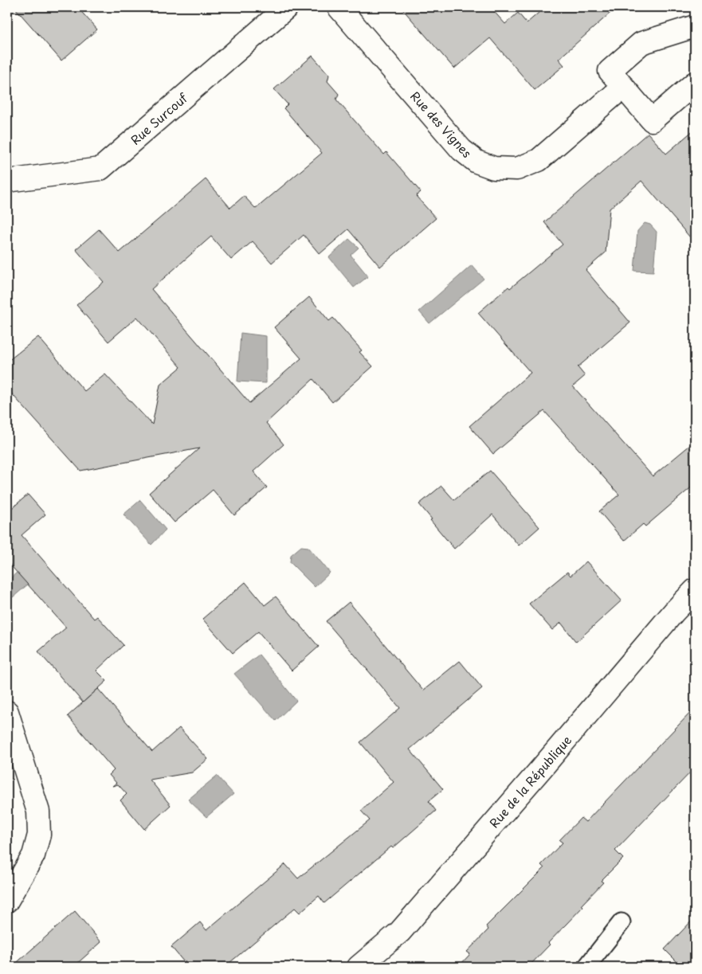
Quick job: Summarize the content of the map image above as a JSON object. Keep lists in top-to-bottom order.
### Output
{
  "streets": {
    "street": ["Rue Surcouf", "Rue des Vignes", "Rue de la République"]
  }
}
